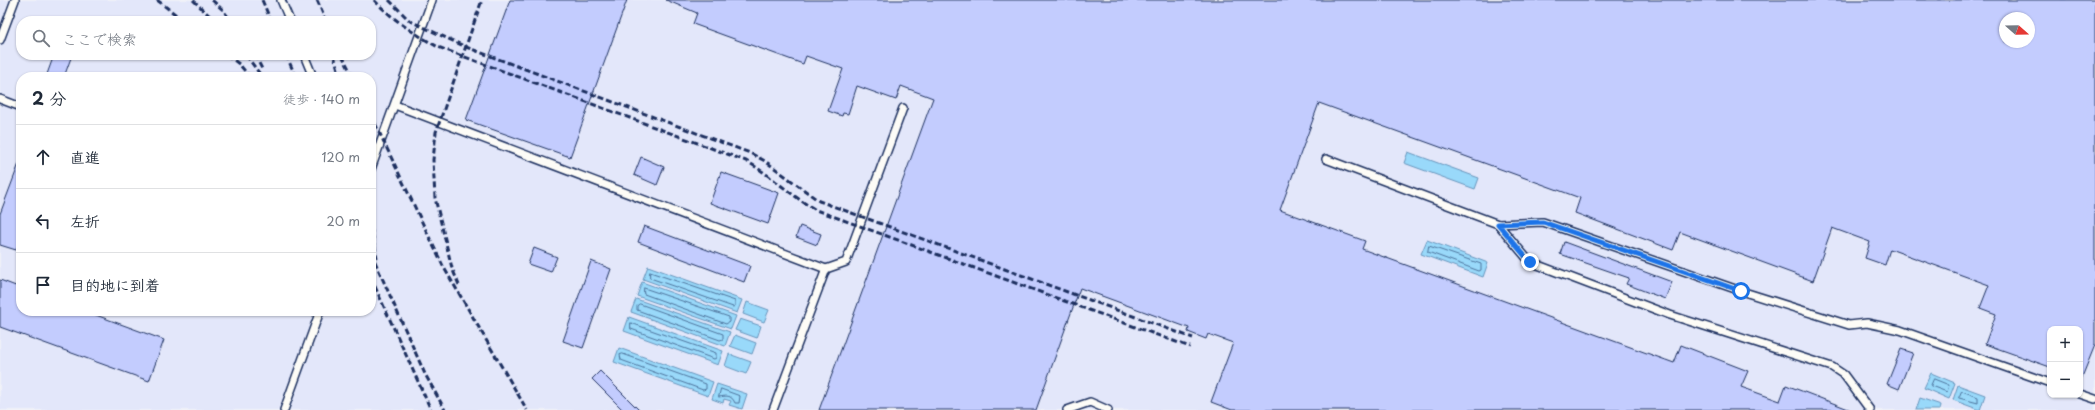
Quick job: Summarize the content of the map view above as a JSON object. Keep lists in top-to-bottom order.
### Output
{
  "north": "right",
  "page": {
    "search": "ここで検索",
    "heading": ["2 分", "徒歩 · 140 m"],
    "list": [
      ["直進", "120 m"],
      ["左折", "20 m"],
      "目的地に到着"
    ],
    "map_buttons": ["+", "−"]
  }
}
